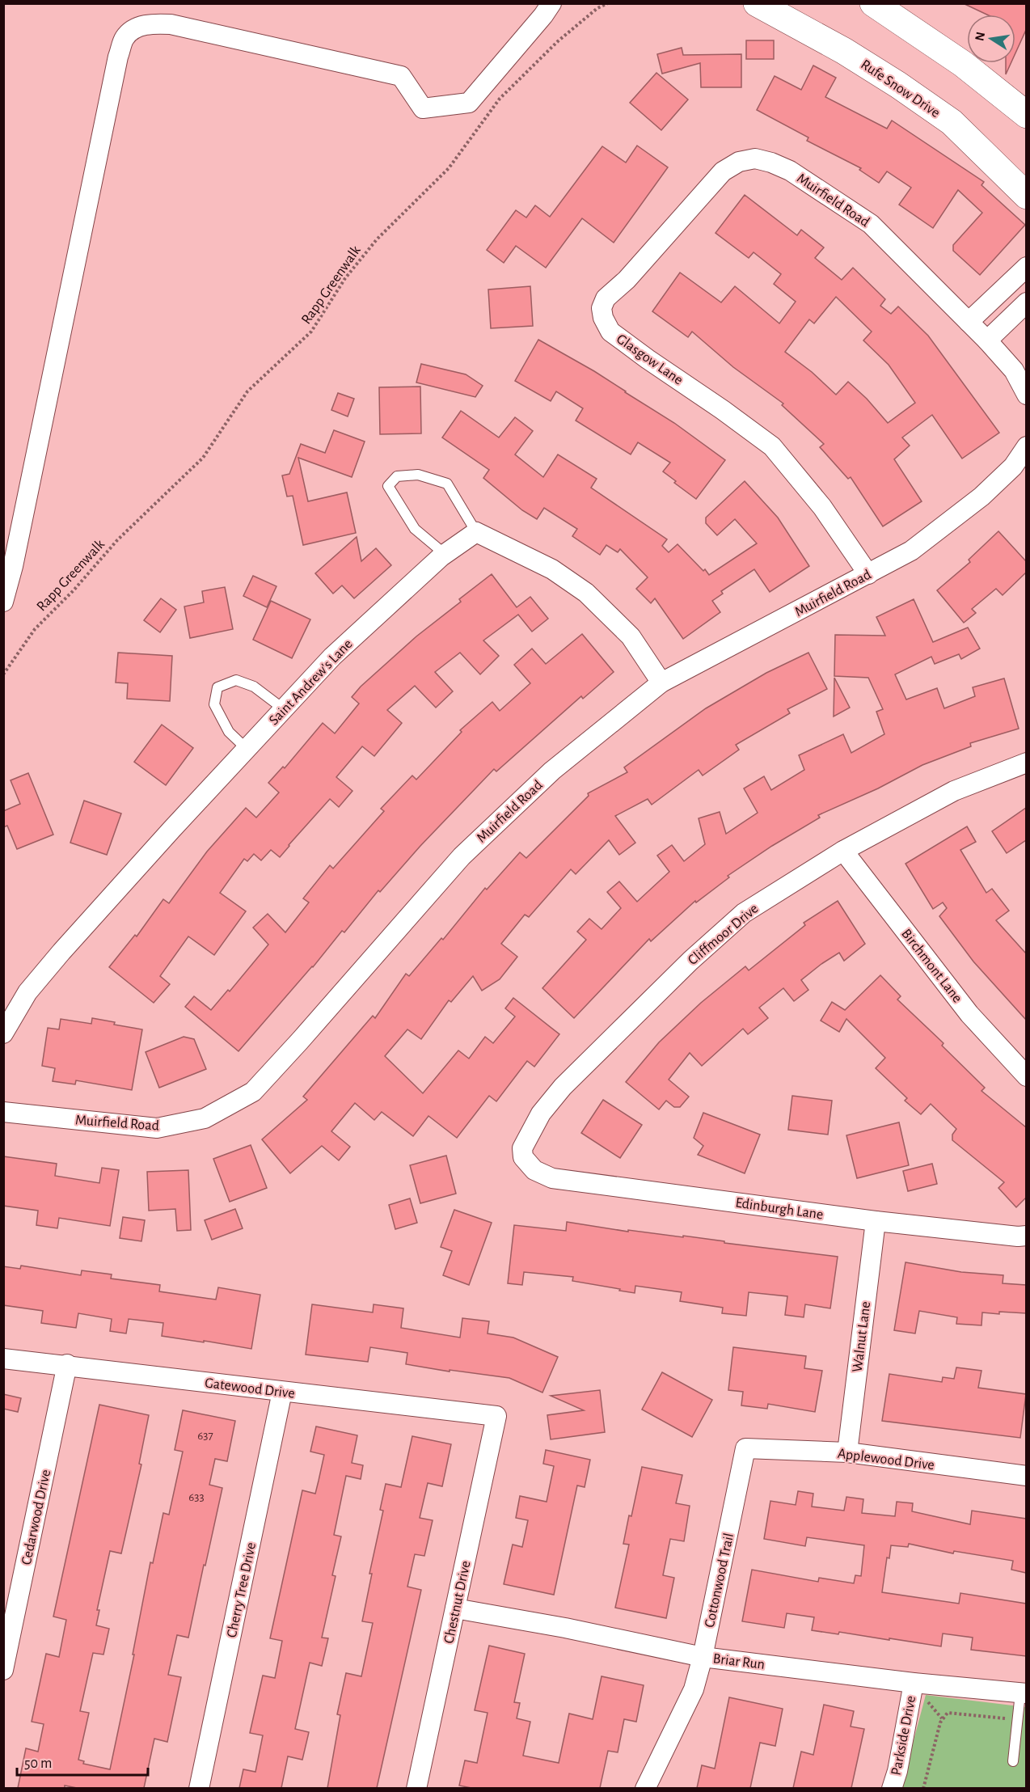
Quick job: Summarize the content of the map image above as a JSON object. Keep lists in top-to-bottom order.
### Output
{
  "streets": {
    "main road": ["Rufe Snow Drive"],
    "street": [
      "Muirfield Road",
      "Glasgow Lane",
      "Saint Andrew's Lane",
      "Cliffmoor Drive",
      "Birchmont Lane",
      "Edinburgh Lane",
      "Walnut Lane",
      "Gatewood Drive",
      "Applewood Drive",
      "Cedarwood Drive",
      "Cottonwood Trail",
      "Cherry Tree Drive",
      "Chestnut Drive",
      "Briar Run",
      "Parkside Drive"
    ],
    "path": ["Rapp Greenwalk"]
  },
  "crossings": [
    ["Muirfield Road", "Glasgow Lane"],
    ["Cliffmoor Drive", "Birchmont Lane"],
    ["Cliffmoor Drive", "Edinburgh Lane"],
    ["Edinburgh Lane", "Walnut Lane"],
    ["Walnut Lane", "Applewood Drive"],
    ["Gatewood Drive", "Cedarwood Drive"],
    ["Gatewood Drive", "Cherry Tree Drive"],
    ["Gatewood Drive", "Chestnut Drive"],
    ["Applewood Drive", "Cottonwood Trail"],
    ["Cottonwood Trail", "Briar Run"],
    ["Chestnut Drive", "Briar Run"],
    ["Briar Run", "Parkside Drive"]
  ],
  "house_numbers": ["637", "633"],
  "scale_bar": "50 m",
  "north": "left"
}
